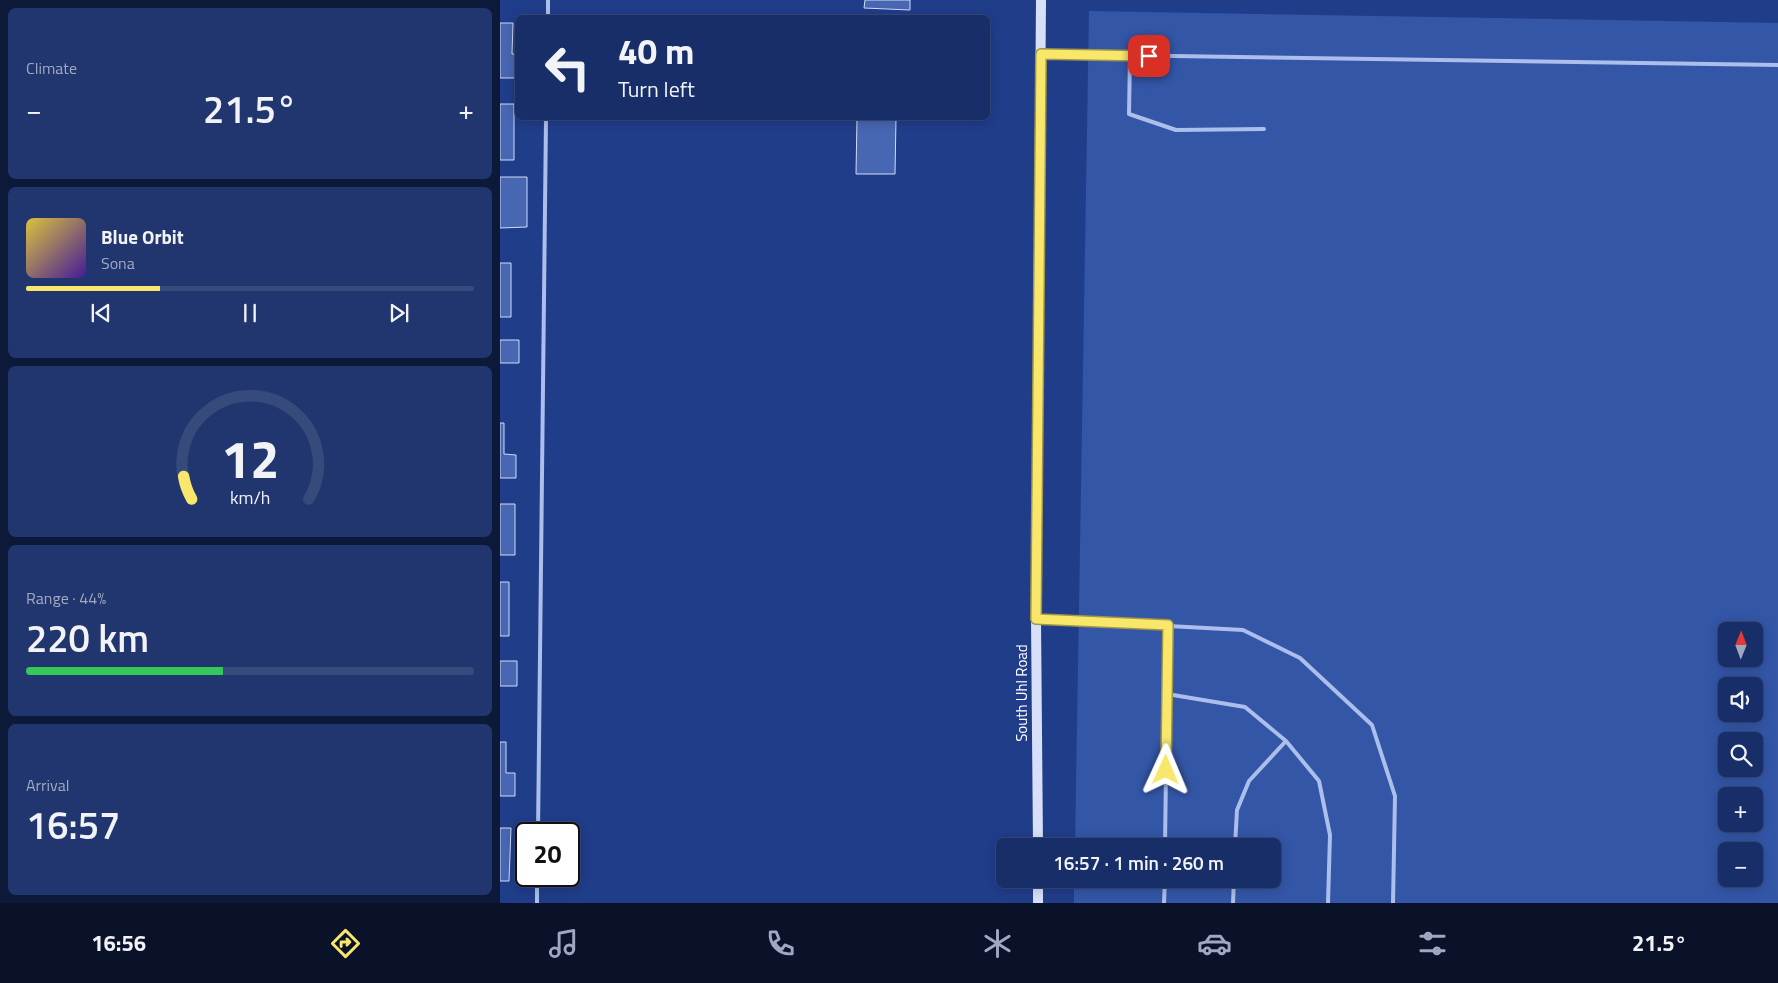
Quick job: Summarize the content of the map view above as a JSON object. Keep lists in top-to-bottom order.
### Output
{
  "streets": {
    "main road": ["South Uhl Road"]
  },
  "north": "top",
  "page": {
    "tile": [
      "Climate",
      ["Range · 44%", "220 km"],
      ["Arrival", "16:57"]
    ],
    "turn": ["40 m", "Turn left"],
    "heat": ["−", "21.5°", "+"],
    "song": ["Blue Orbit", "Sona"],
    "map_buttons": ["+", "−"],
    "limit": "20",
    "trip": "16:57 · 1 min · 260 m",
    "tabs": ["16:56", "21.5°"],
    "gauge": ["12", "km/h"]
  }
}
